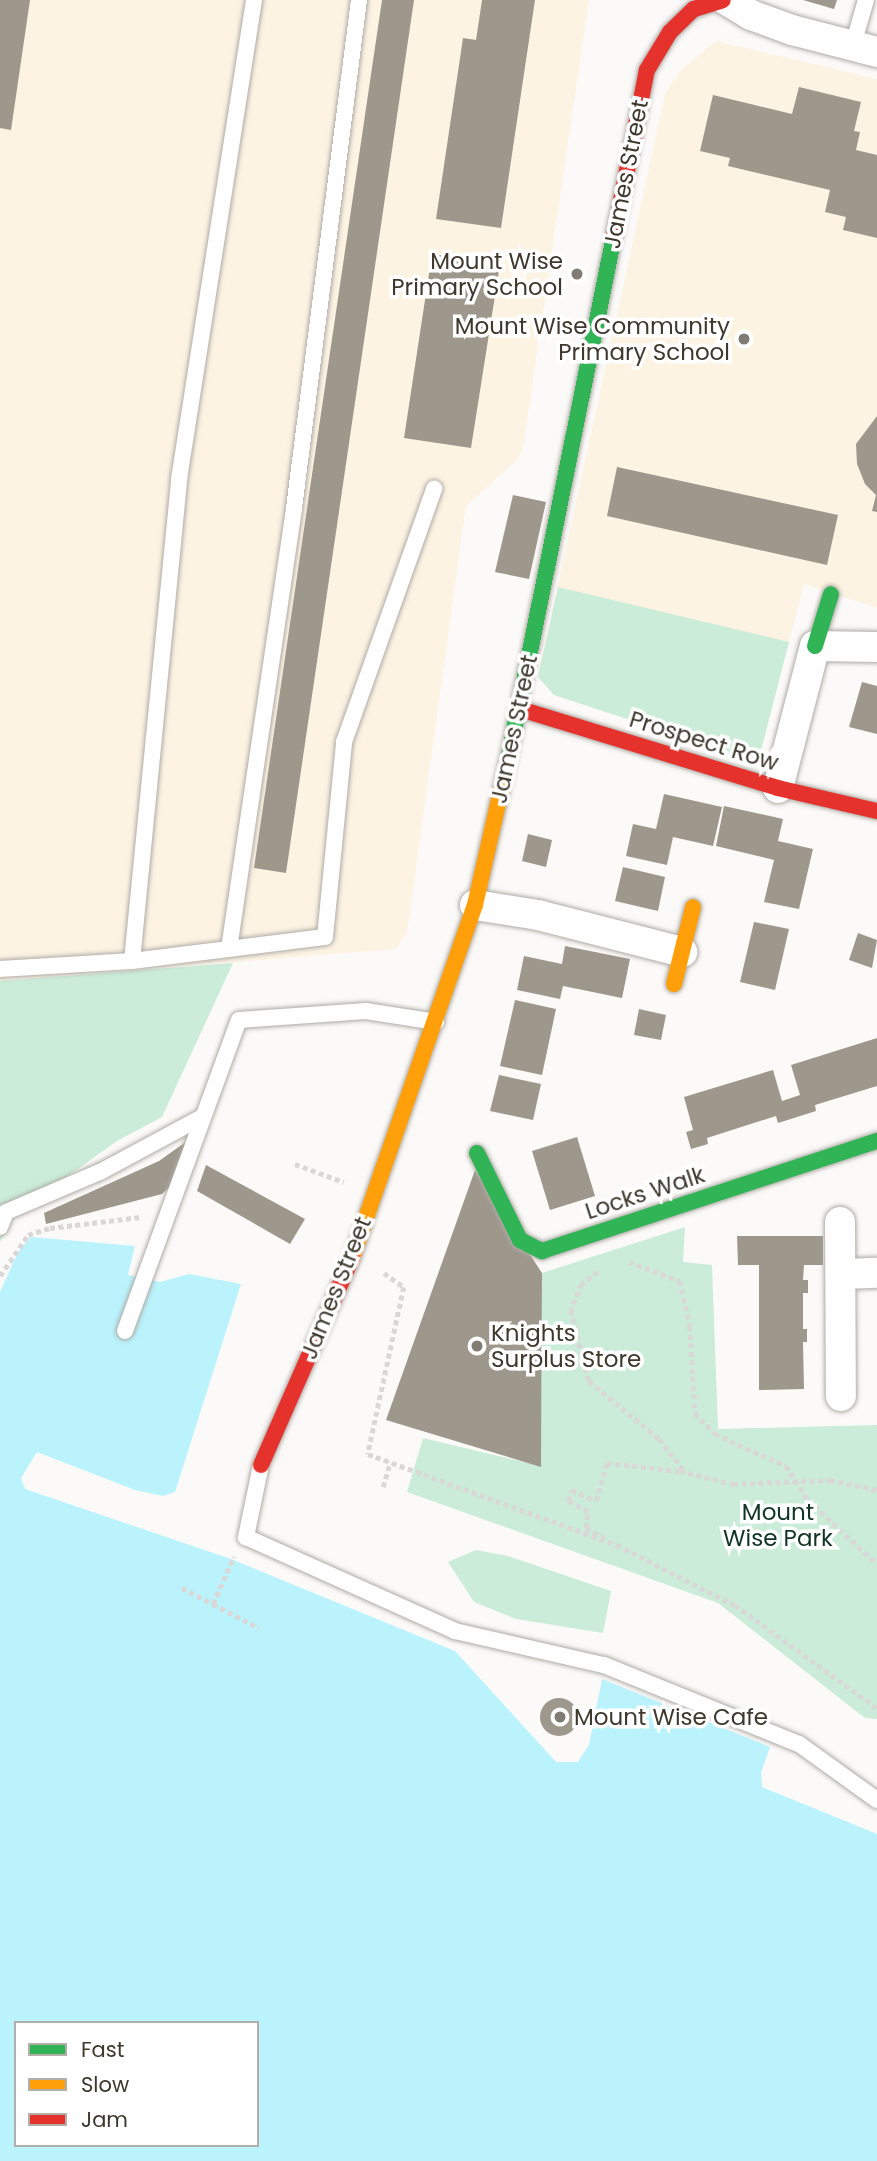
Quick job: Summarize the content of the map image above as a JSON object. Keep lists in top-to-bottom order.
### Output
{
  "streets": {
    "street": ["James Street", "Prospect Row", "Locks Walk"]
  },
  "crossings": [
    ["James Street", "Prospect Row"]
  ],
  "parks": ["Mount Wise Park"],
  "places": [
    "Mount Wise Primary School",
    "Mount Wise Community Primary School",
    "Knights Surplus Store",
    "Mount Wise Cafe"
  ],
  "legend": ["Fast", "Slow", "Jam"]
}
